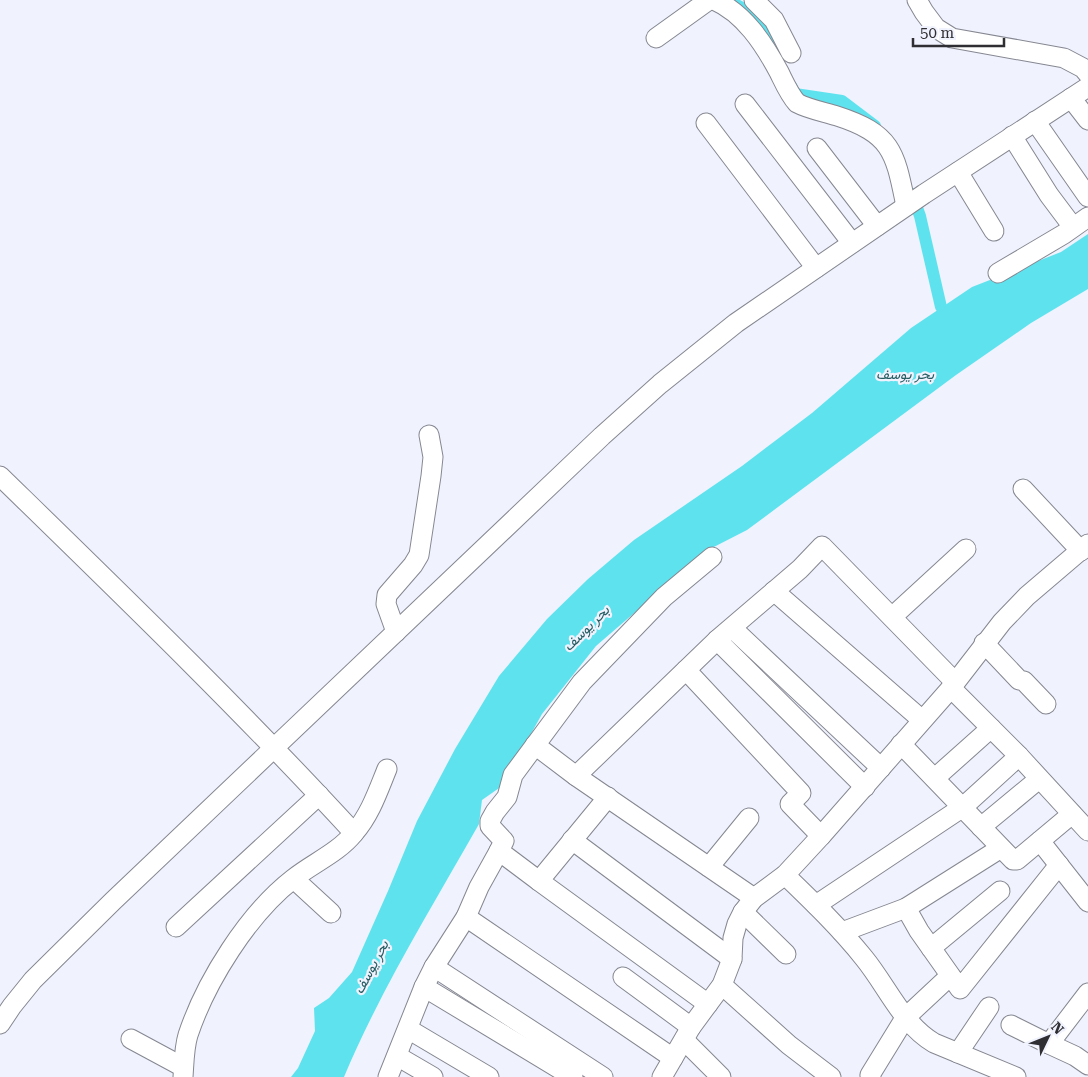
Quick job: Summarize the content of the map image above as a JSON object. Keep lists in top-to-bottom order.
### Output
{
  "water": ["بحر يوسف"],
  "scale_bar": "50 m",
  "north": "top right"
}
